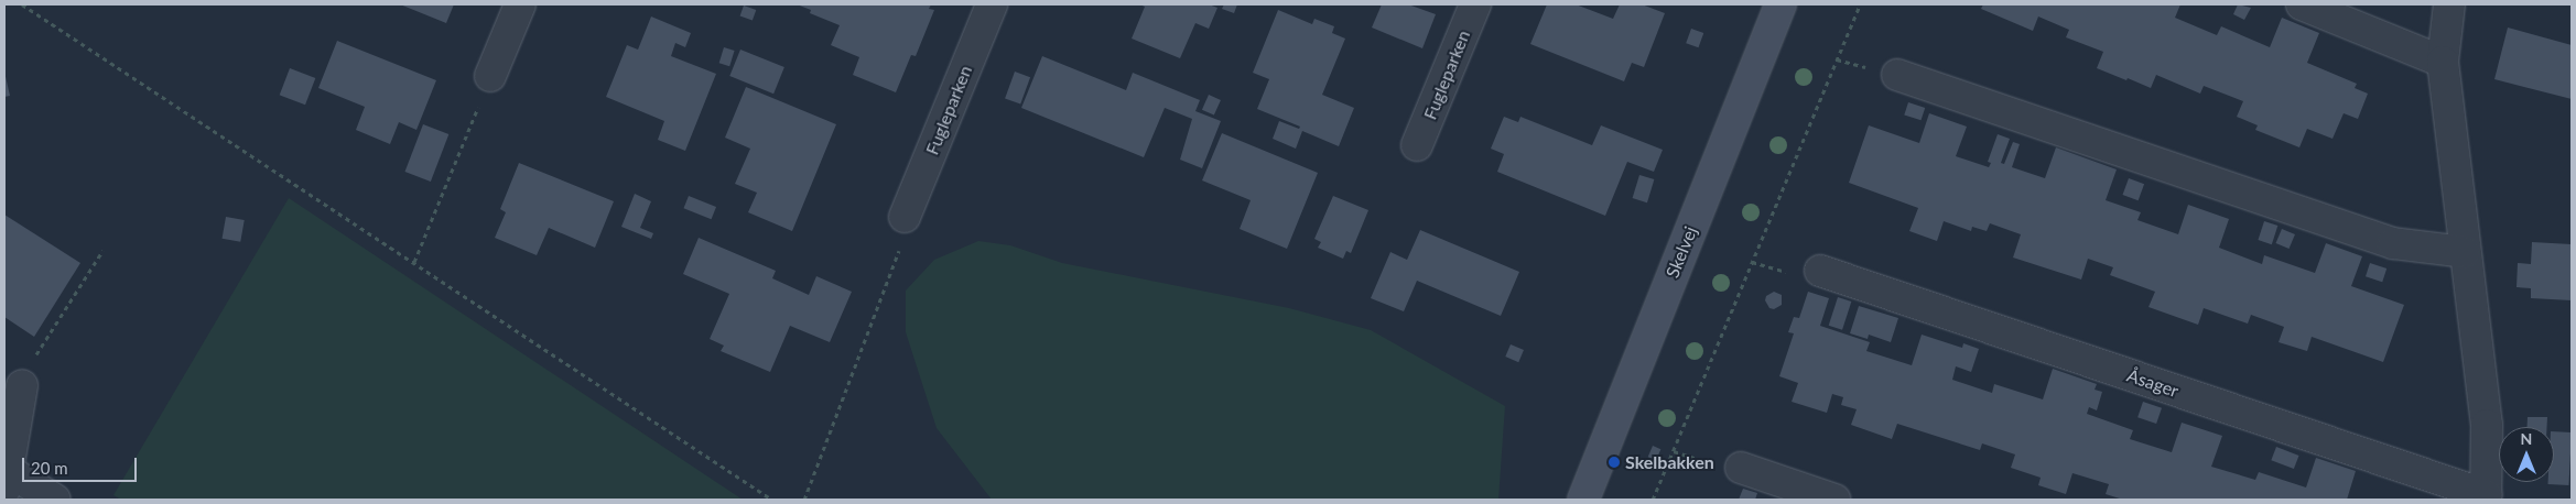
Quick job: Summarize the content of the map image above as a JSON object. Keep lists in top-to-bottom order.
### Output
{
  "streets": {
    "street": ["Fugleparken", "Skelvej", "Åsager"]
  },
  "places": ["Skelbakken"],
  "scale_bar": "20 m",
  "north": "top"
}
